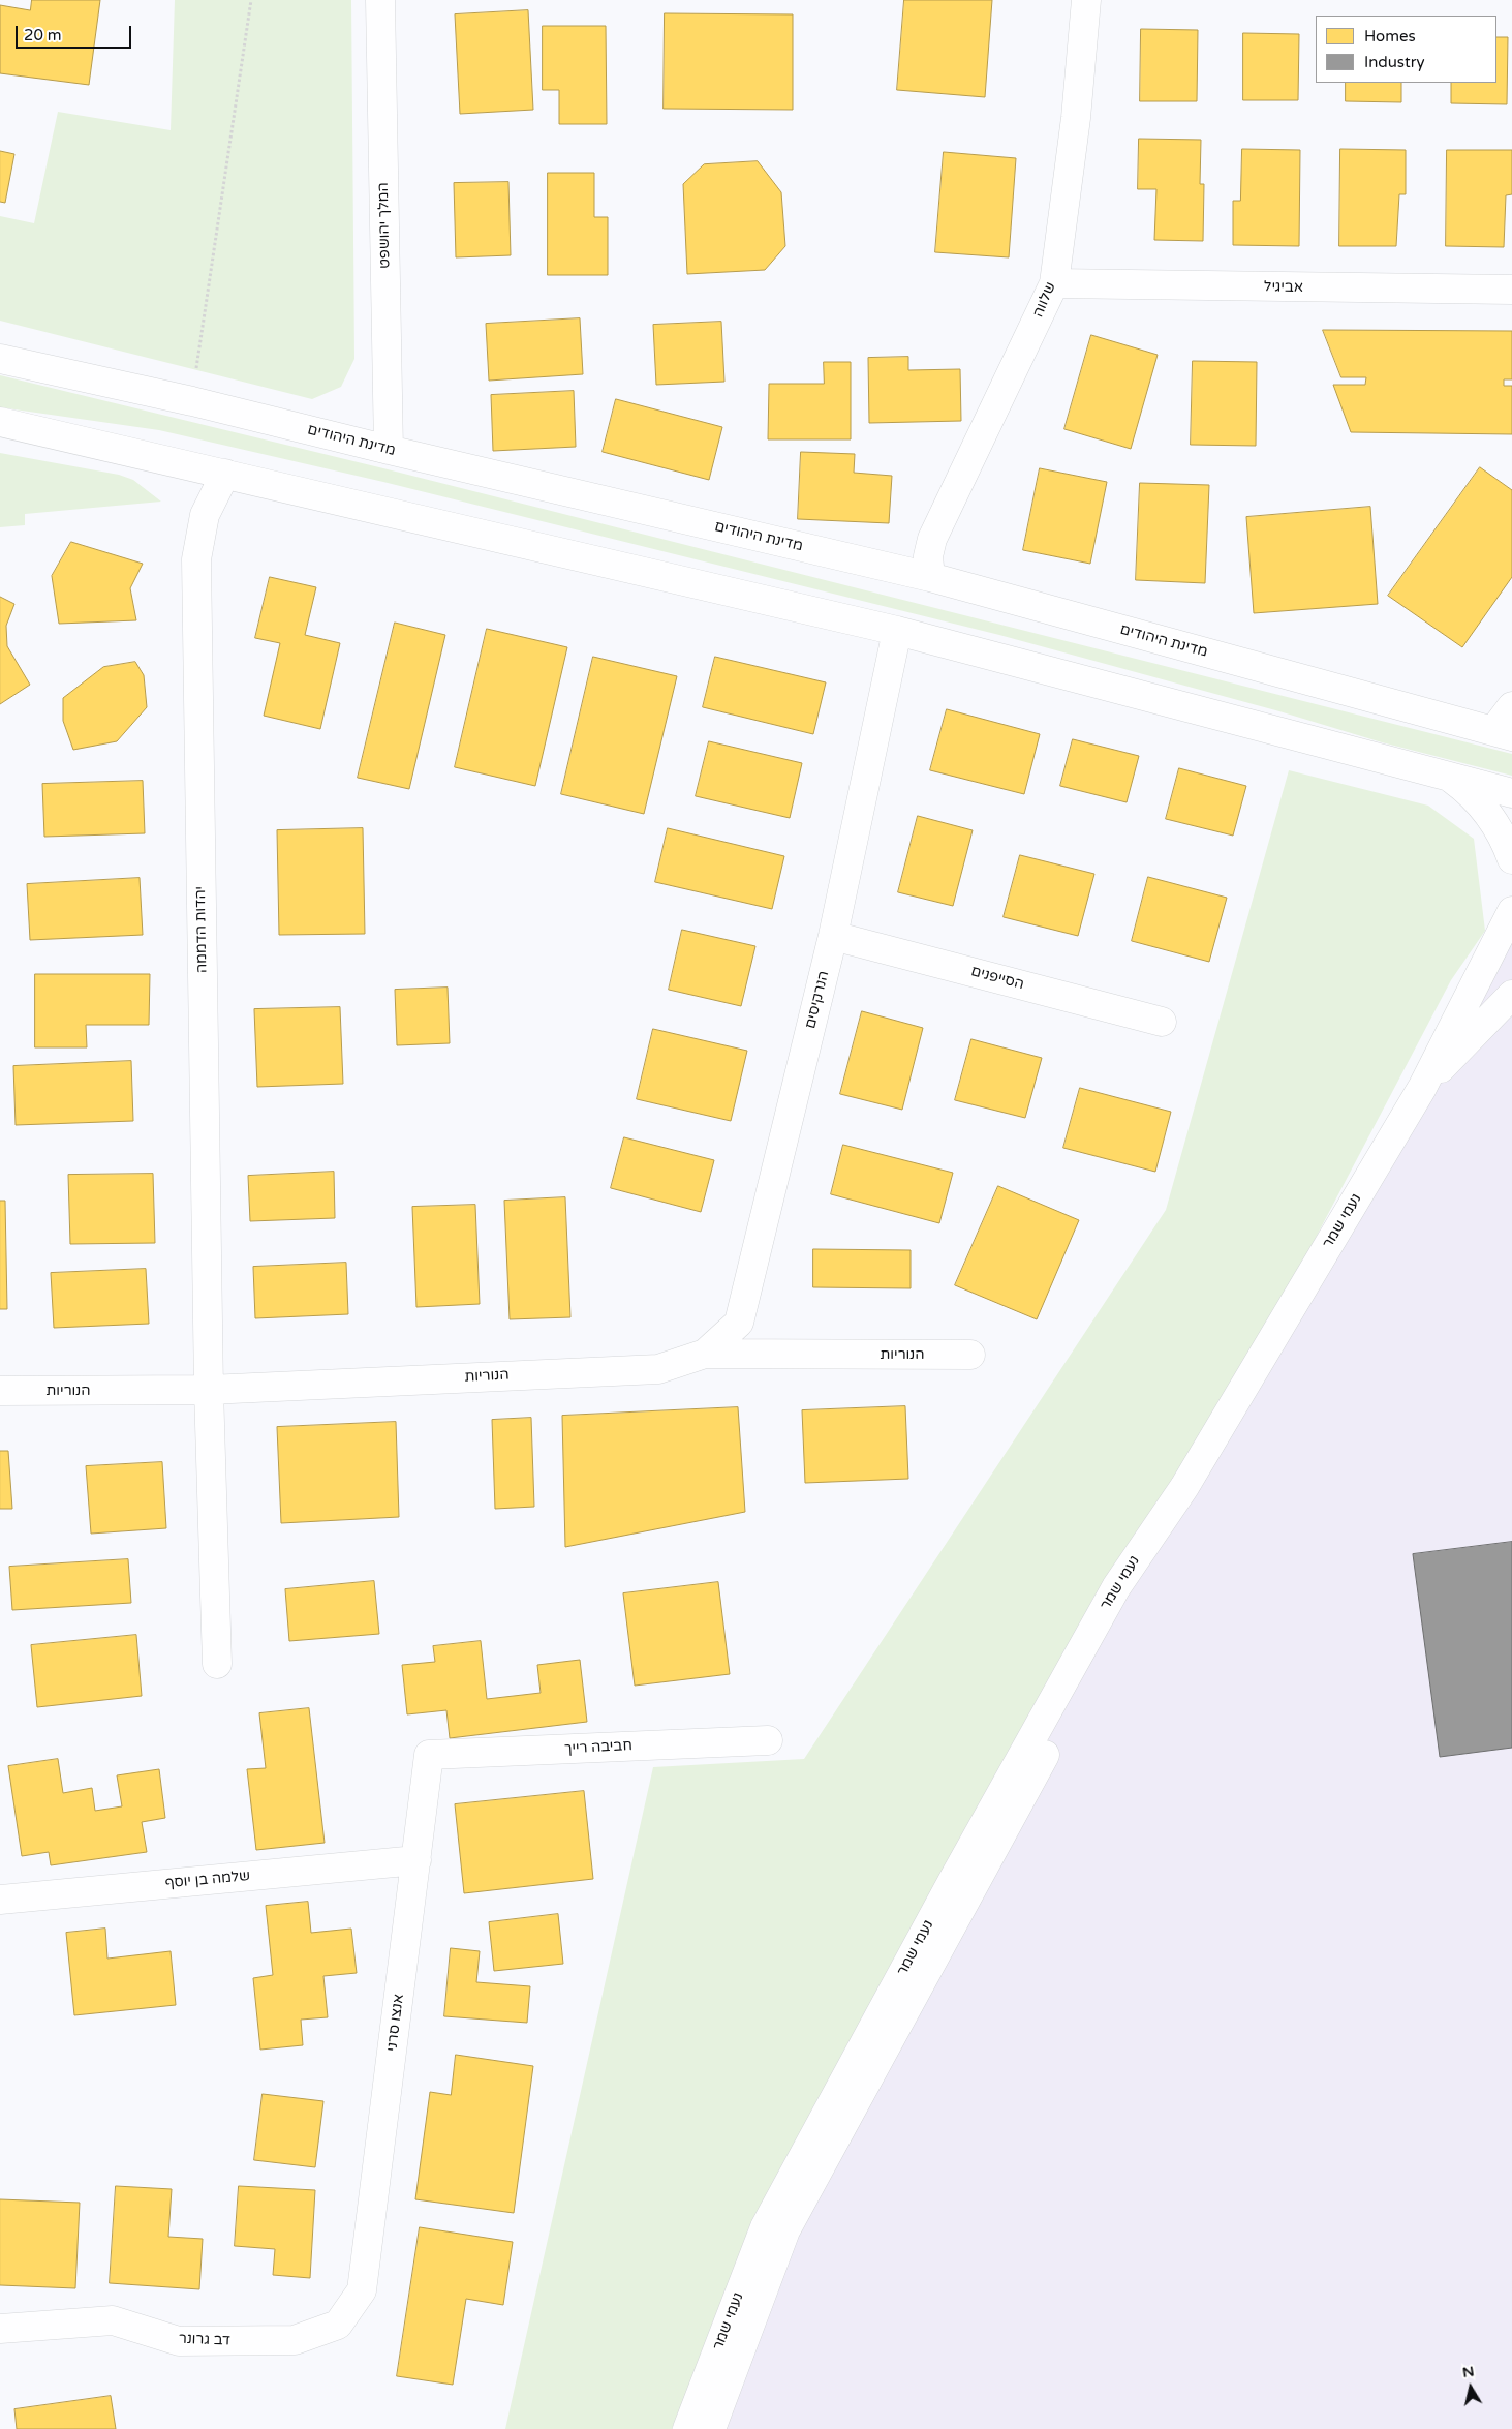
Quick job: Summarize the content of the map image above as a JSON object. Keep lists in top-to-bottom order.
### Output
{
  "streets": {
    "street": [
      "המלך יהושפט",
      "אביגיל",
      "שלווה",
      "מדינת היהודים",
      "יהדות הדממה",
      "הסייפנים",
      "הנרקיסים",
      "נעמי שמר",
      "הנוריות",
      "חביבה רייך",
      "שלמה בן יוסף",
      "אנצו סרני",
      "דב גרונר"
    ]
  },
  "crossings": [
    ["המלך יהושפט", "מדינת היהודים"],
    ["אביגיל", "שלווה"],
    ["שלווה", "מדינת היהודים"],
    ["יהדות הדממה", "הנוריות"],
    ["הסייפנים", "הנרקיסים"],
    ["הנרקיסים", "הנוריות"],
    ["חביבה רייך", "אנצו סרני"],
    ["שלמה בן יוסף", "אנצו סרני"],
    ["אנצו סרני", "דב גרונר"]
  ],
  "legend": ["Homes", "Industry"],
  "scale_bar": "20 m",
  "north": "top"
}
